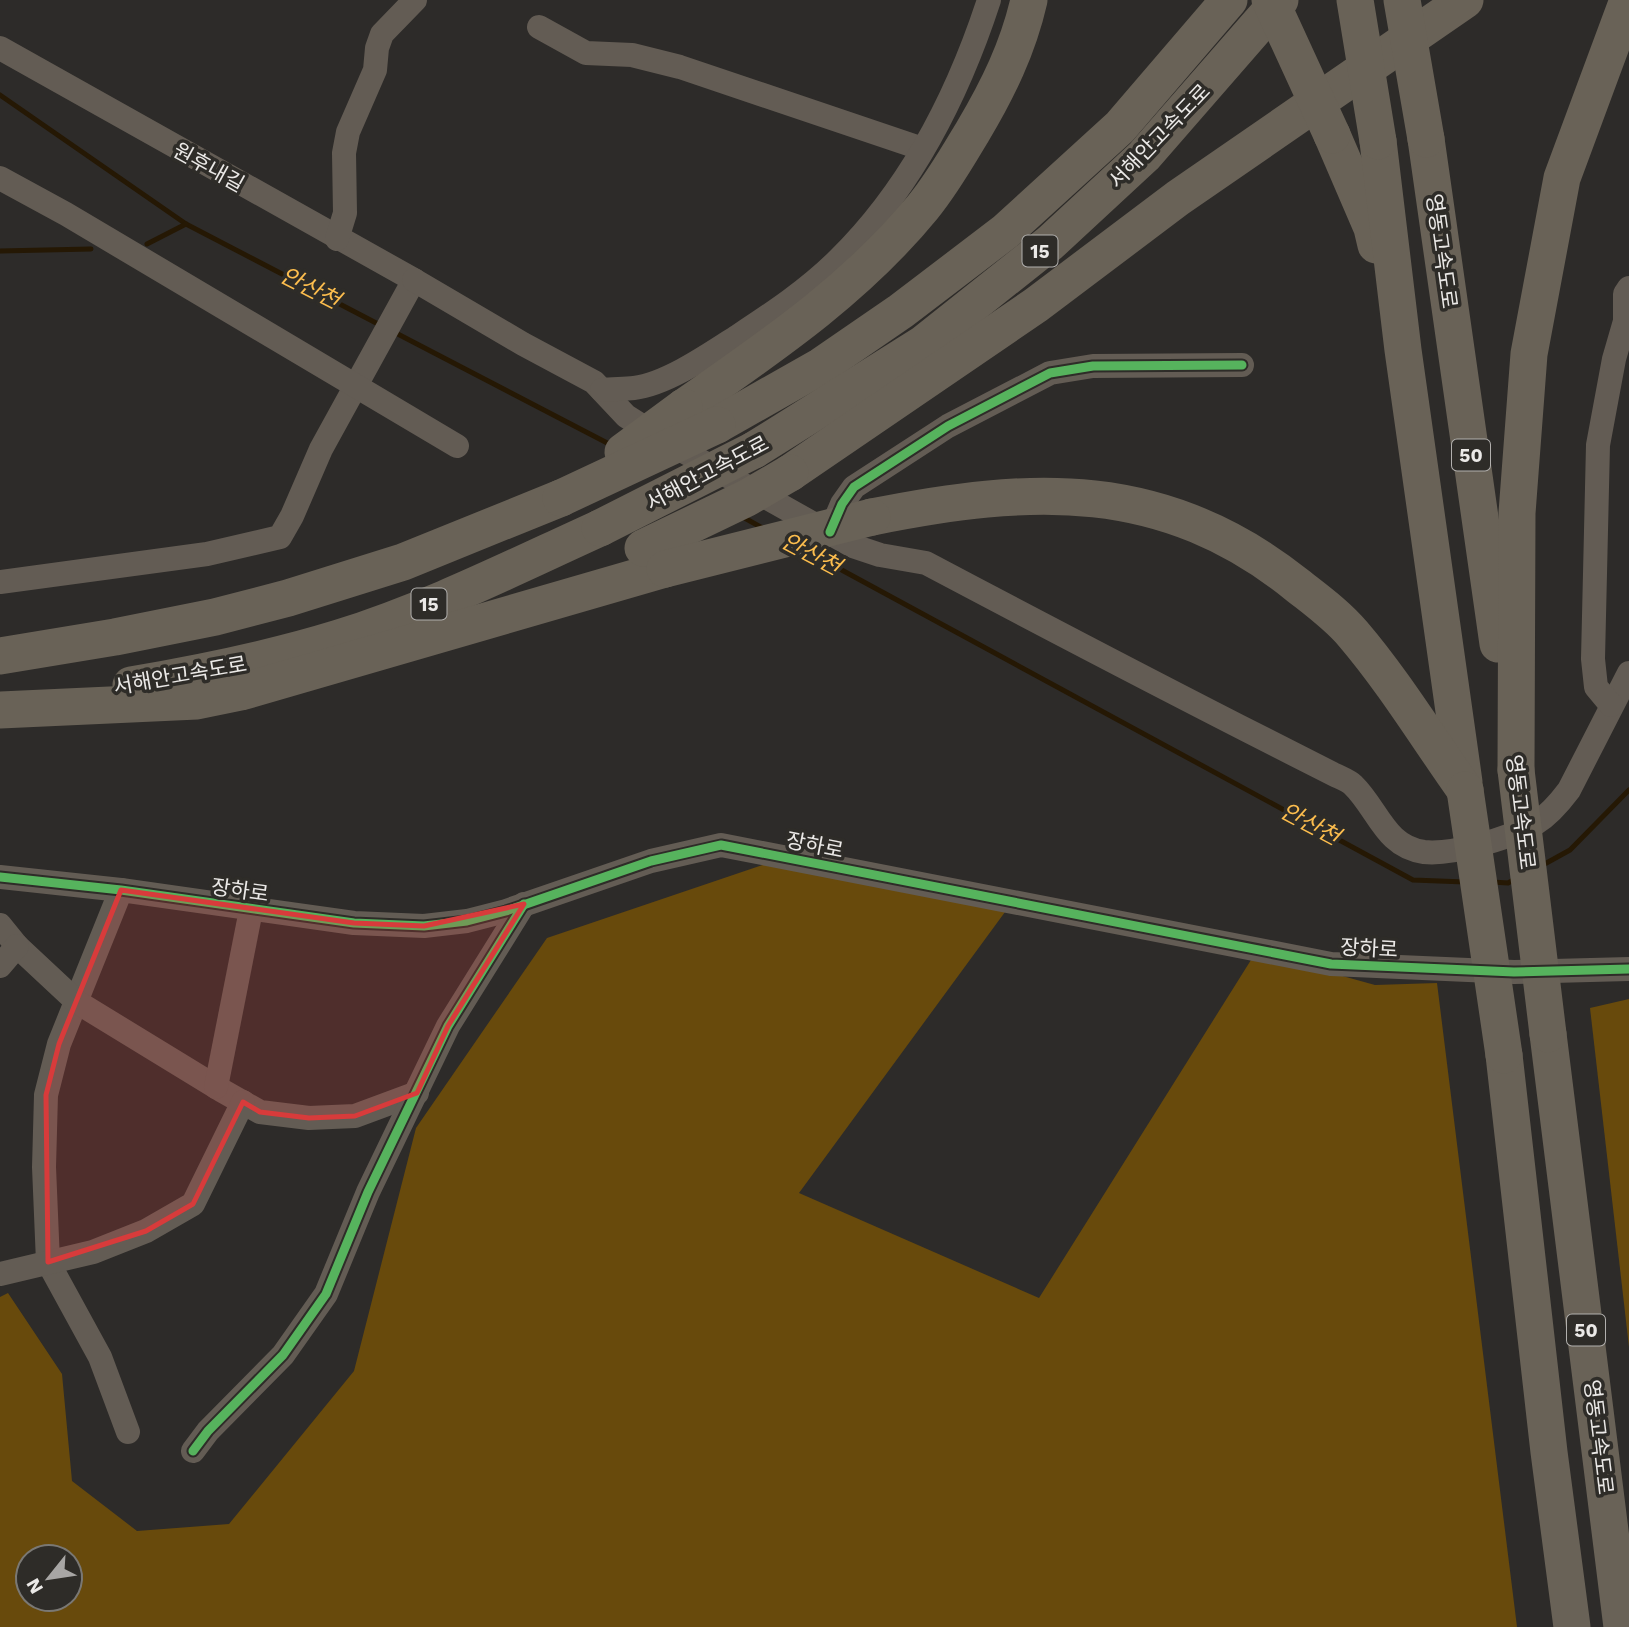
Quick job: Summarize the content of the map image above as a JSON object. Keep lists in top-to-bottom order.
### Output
{
  "streets": {
    "highway": [
      "서해안고속도로",
      "15",
      "영동고속도로",
      "50"
    ],
    "street": ["원후내길", "장하로"]
  },
  "water": ["안산천"],
  "north": "bottom left"
}
